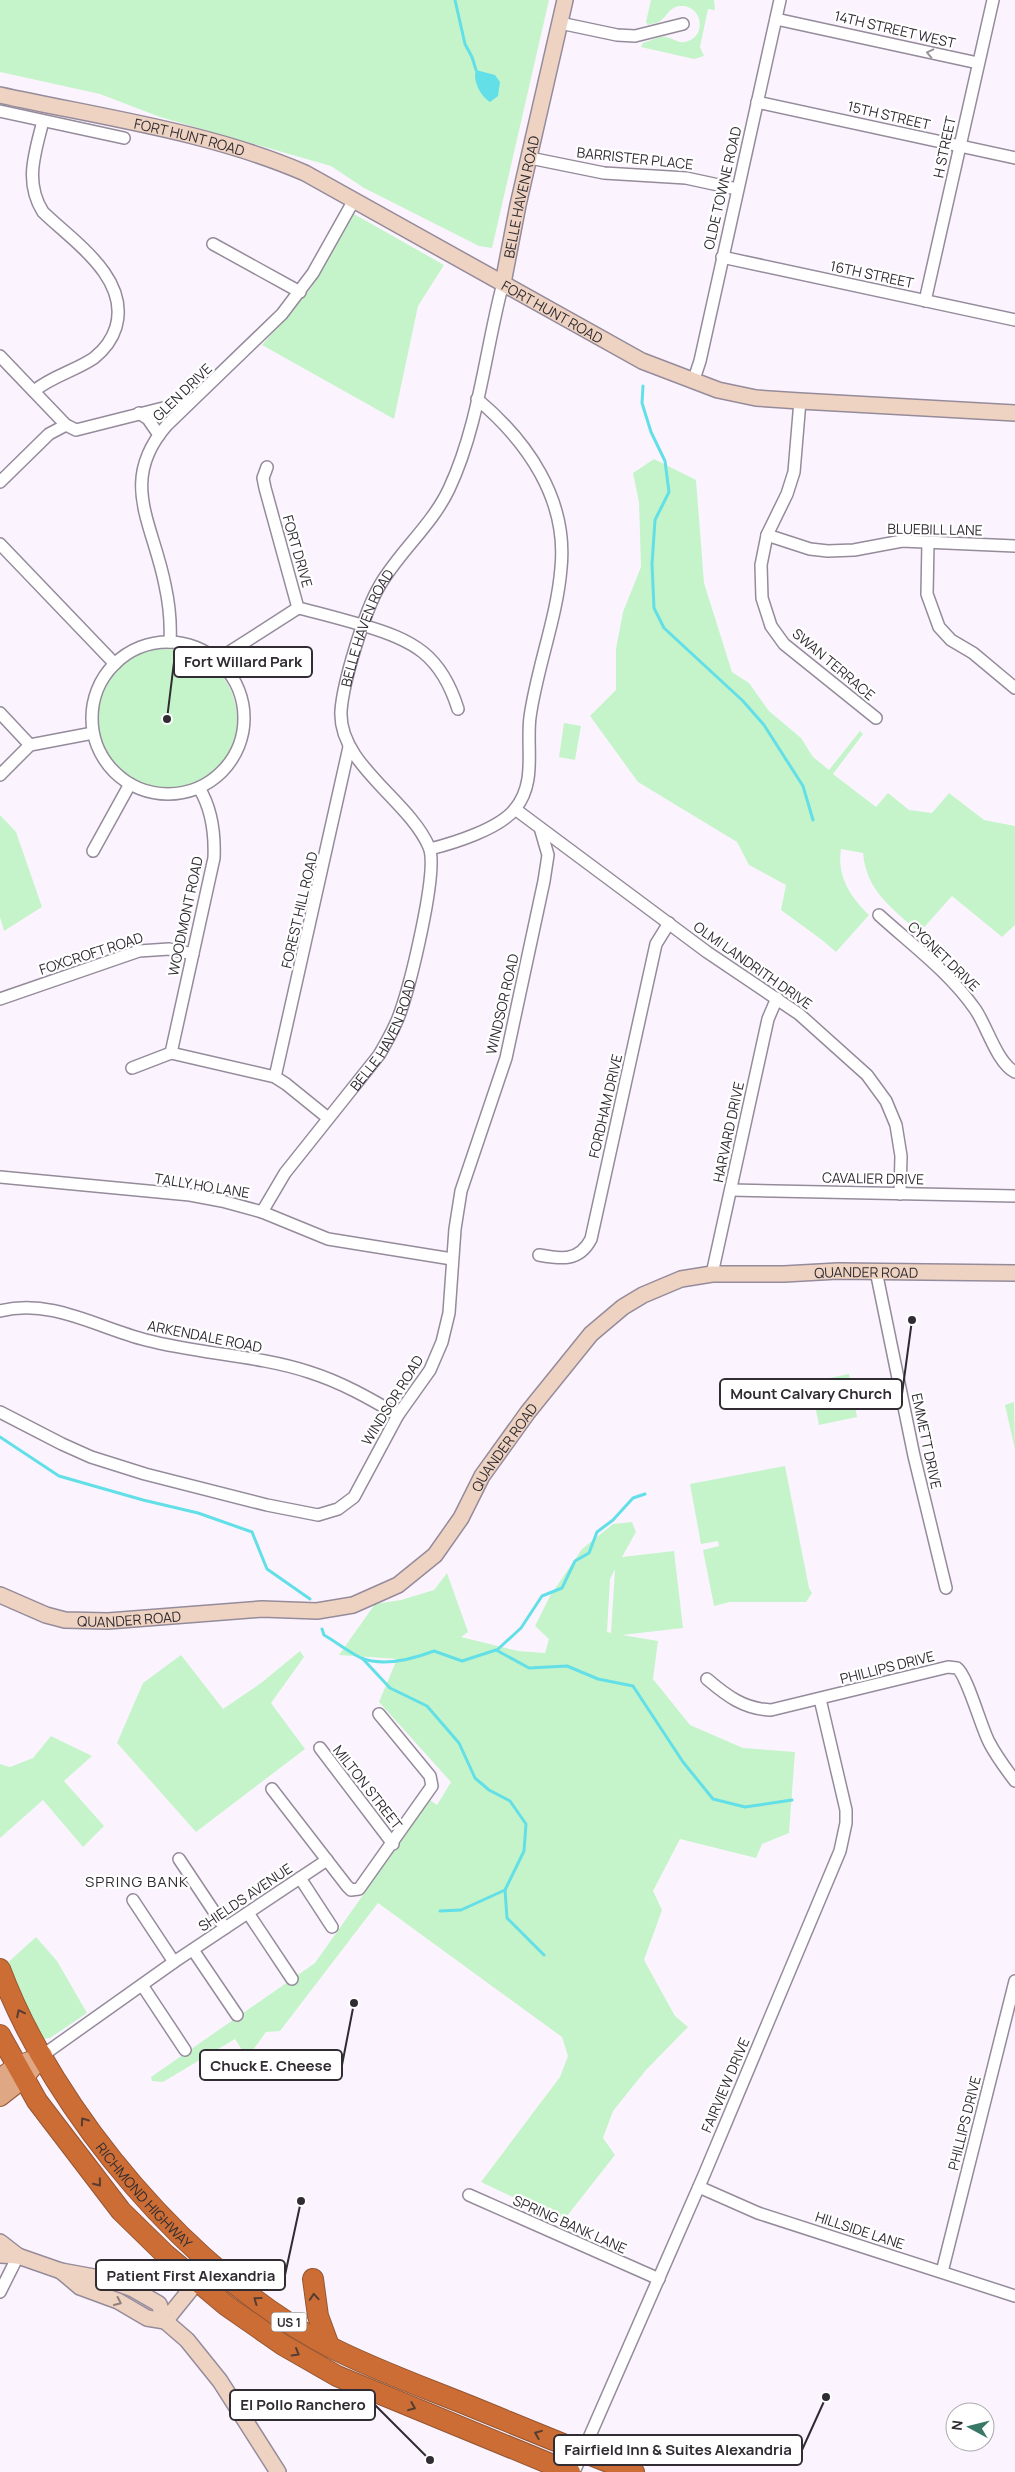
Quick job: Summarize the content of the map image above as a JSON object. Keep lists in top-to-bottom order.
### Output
{
  "streets": {
    "highway": ["RICHMOND HIGHWAY", "US 1"],
    "main road": ["FORT HUNT ROAD", "BELLE HAVEN ROAD", "QUANDER ROAD"],
    "street": [
      "14TH STREET WEST",
      "15TH STREET",
      "H STREET",
      "BARRISTER PLACE",
      "OLDE TOWNE ROAD",
      "16TH STREET",
      "GLEN DRIVE",
      "BLUEBILL LANE",
      "FORT DRIVE",
      "SWAN TERRACE",
      "FOREST HILL ROAD",
      "WOODMONT ROAD",
      "FOXCROFT ROAD",
      "CYGNET DRIVE",
      "OLMI LANDRITH DRIVE",
      "WINDSOR ROAD",
      "FORDHAM DRIVE",
      "HARVARD DRIVE",
      "CAVALIER DRIVE",
      "TALLY HO LANE",
      "ARKENDALE ROAD",
      "EMMETT DRIVE",
      "PHILLIPS DRIVE",
      "MILTON STREET",
      "SHIELDS AVENUE",
      "FAIRVIEW DRIVE",
      "SPRING BANK LANE",
      "HILLSIDE LANE"
    ]
  },
  "crossings": [
    ["14TH STREET WEST", "H STREET"],
    ["14TH STREET WEST", "OLDE TOWNE ROAD"],
    ["15TH STREET", "H STREET"],
    ["15TH STREET", "OLDE TOWNE ROAD"],
    ["FORT HUNT ROAD", "OLDE TOWNE ROAD"],
    ["FORT HUNT ROAD", "BELLE HAVEN ROAD"],
    ["FORT HUNT ROAD", "GLEN DRIVE"],
    ["FORT HUNT ROAD", "SWAN TERRACE"],
    ["H STREET", "16TH STREET"],
    ["BARRISTER PLACE", "OLDE TOWNE ROAD"],
    ["BARRISTER PLACE", "BELLE HAVEN ROAD"],
    ["OLDE TOWNE ROAD", "16TH STREET"],
    ["BELLE HAVEN ROAD", "FOREST HILL ROAD"],
    ["BELLE HAVEN ROAD", "TALLY HO LANE"],
    ["GLEN DRIVE", "FORT DRIVE"],
    ["GLEN DRIVE", "WOODMONT ROAD"],
    ["BLUEBILL LANE", "SWAN TERRACE"],
    ["FORT DRIVE", "WOODMONT ROAD"],
    ["WOODMONT ROAD", "FOXCROFT ROAD"],
    ["OLMI LANDRITH DRIVE", "WINDSOR ROAD"],
    ["OLMI LANDRITH DRIVE", "FORDHAM DRIVE"],
    ["OLMI LANDRITH DRIVE", "HARVARD DRIVE"],
    ["OLMI LANDRITH DRIVE", "CAVALIER DRIVE"],
    ["WINDSOR ROAD", "TALLY HO LANE"],
    ["WINDSOR ROAD", "ARKENDALE ROAD"],
    ["HARVARD DRIVE", "CAVALIER DRIVE"],
    ["HARVARD DRIVE", "QUANDER ROAD"],
    ["QUANDER ROAD", "EMMETT DRIVE"],
    ["PHILLIPS DRIVE", "FAIRVIEW DRIVE"],
    ["PHILLIPS DRIVE", "HILLSIDE LANE"],
    ["SHIELDS AVENUE", "RICHMOND HIGHWAY"],
    ["FAIRVIEW DRIVE", "RICHMOND HIGHWAY"],
    ["FAIRVIEW DRIVE", "SPRING BANK LANE"],
    ["FAIRVIEW DRIVE", "HILLSIDE LANE"]
  ],
  "one_way": ["14TH STREET WEST"],
  "districts": ["SPRING BANK"],
  "places": [
    "Fort Willard Park",
    "Mount Calvary Church",
    "Chuck E. Cheese",
    "Patient First Alexandria",
    "Fairfield Inn & Suites Alexandria",
    "El Pollo Ranchero"
  ],
  "north": "left"
}
